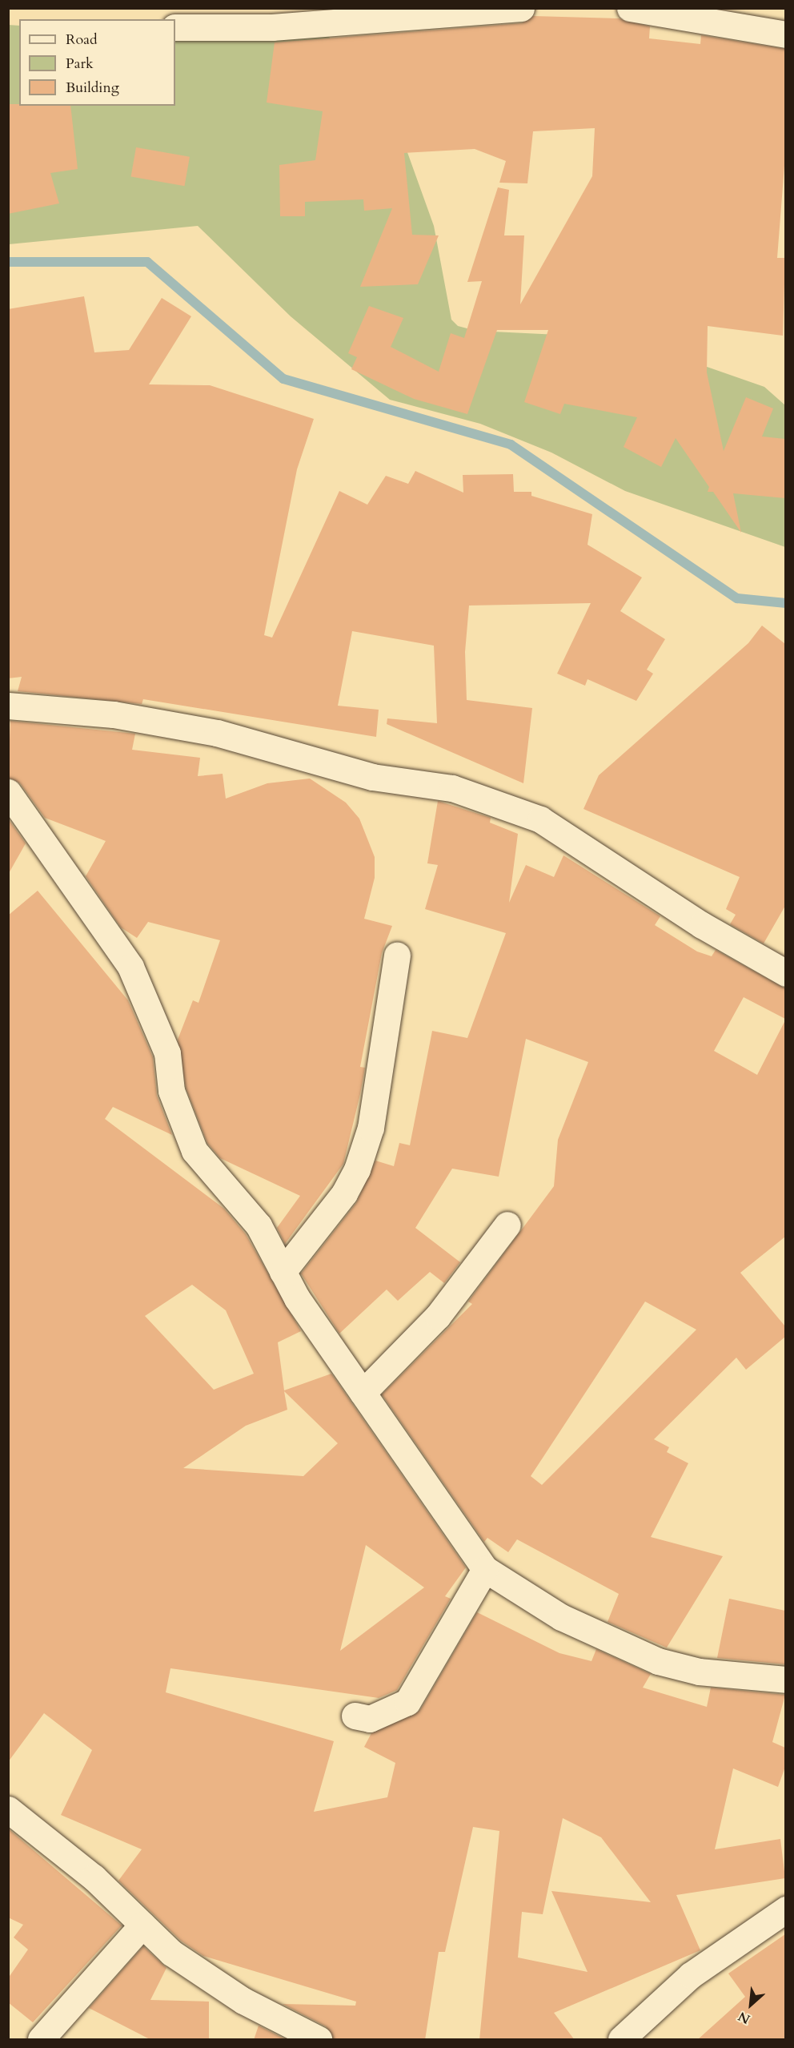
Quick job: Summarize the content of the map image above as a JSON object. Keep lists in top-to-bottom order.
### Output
{
  "legend": ["Road", "Park", "Building"],
  "north": "bottom left"
}
